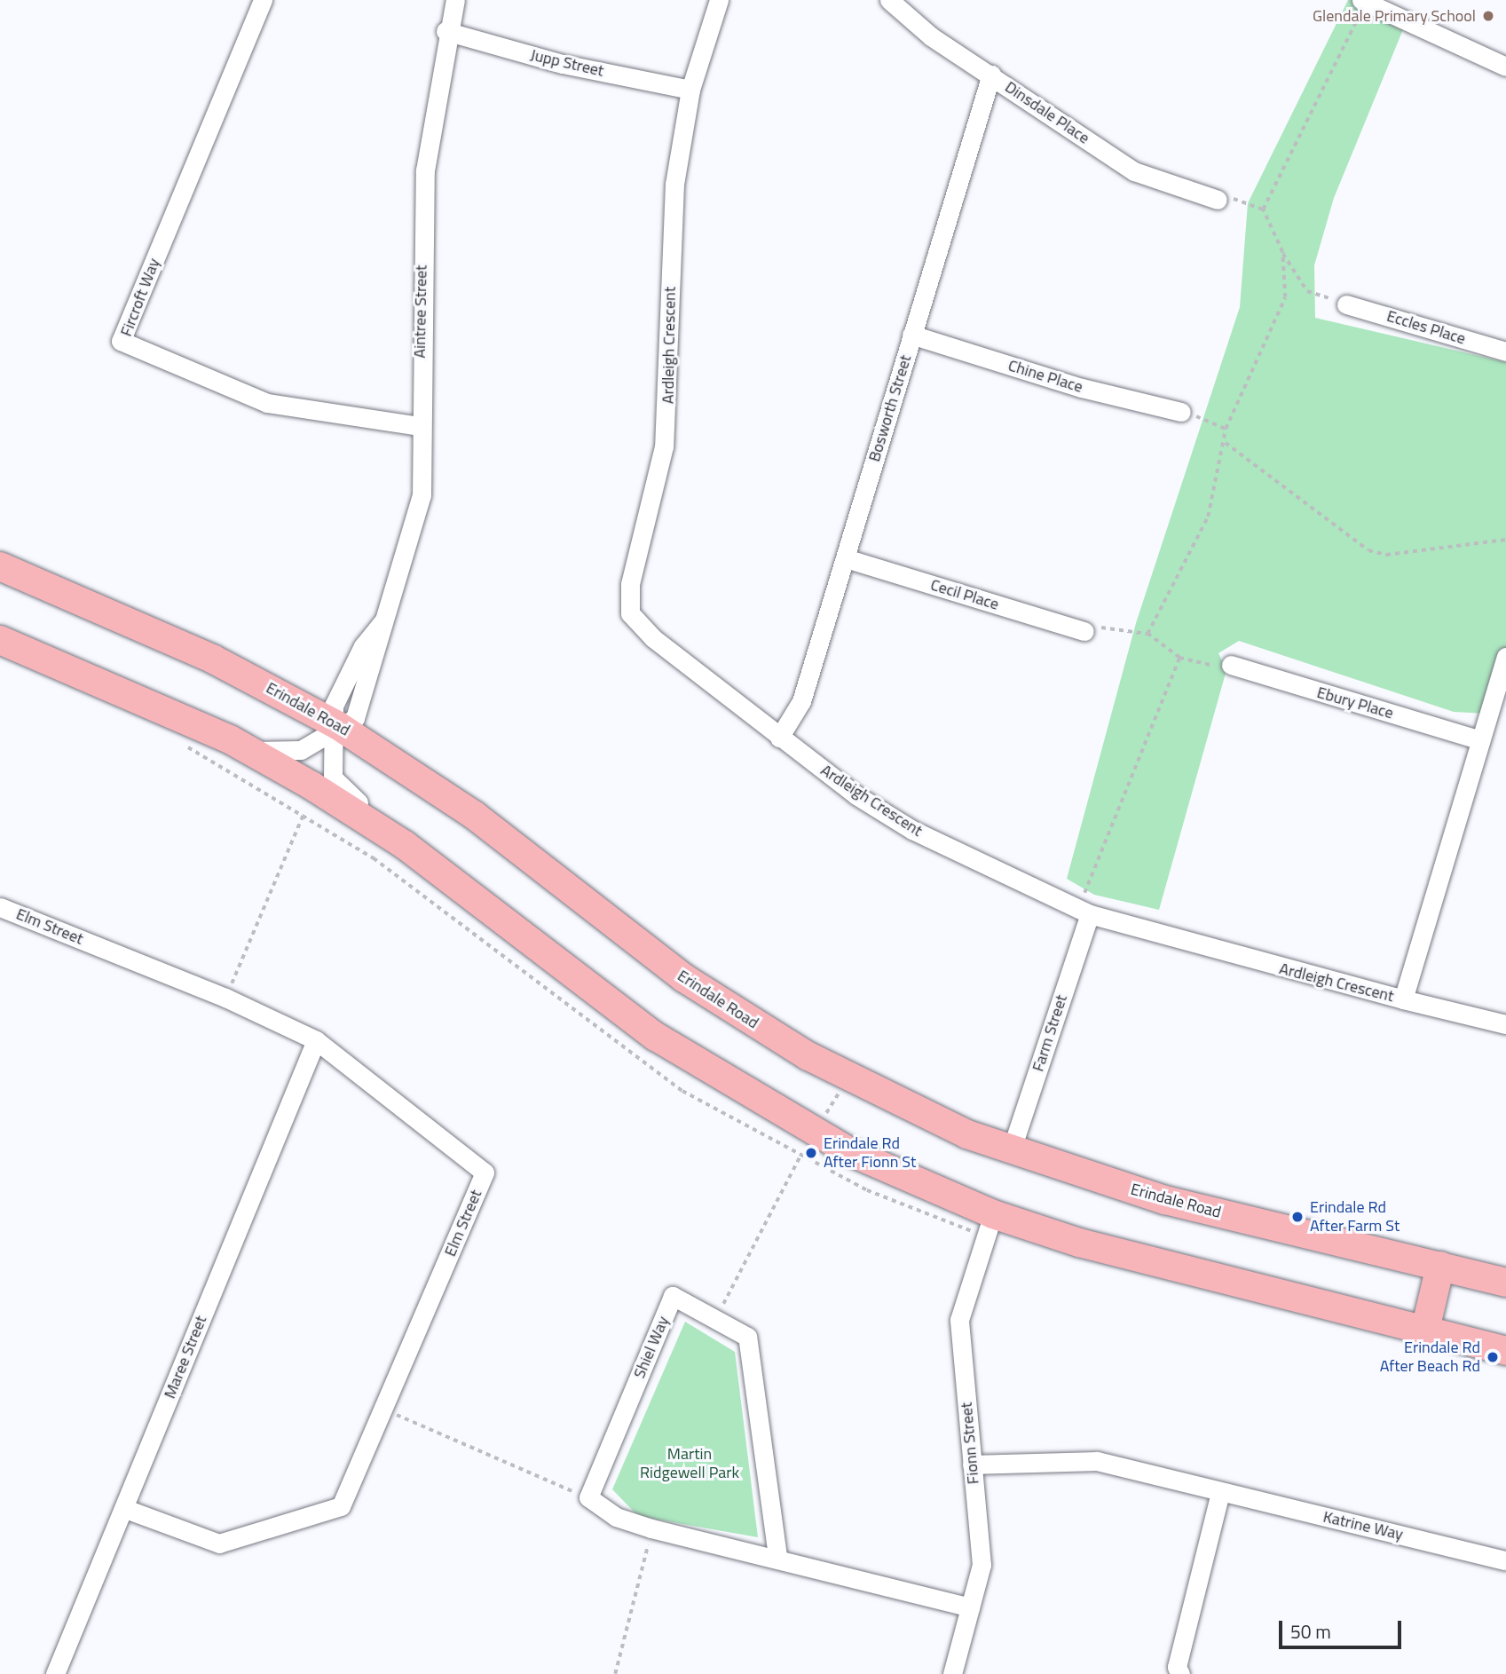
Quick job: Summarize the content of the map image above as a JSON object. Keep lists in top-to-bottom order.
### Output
{
  "streets": {
    "main road": ["Erindale Road"],
    "street": [
      "Jupp Street",
      "Dinsdale Place",
      "Fircroft Way",
      "Aintree Street",
      "Eccles Place",
      "Ardleigh Crescent",
      "Chine Place",
      "Bosworth Street",
      "Cecil Place",
      "Ebury Place",
      "Elm Street",
      "Farm Street",
      "Shiel Way",
      "Maree Street",
      "Fionn Street",
      "Katrine Way"
    ]
  },
  "crossings": [
    ["Jupp Street", "Aintree Street"],
    ["Jupp Street", "Ardleigh Crescent"],
    ["Dinsdale Place", "Bosworth Street"],
    ["Fircroft Way", "Aintree Street"],
    ["Aintree Street", "Erindale Road"],
    ["Ardleigh Crescent", "Bosworth Street"],
    ["Ardleigh Crescent", "Ebury Place"],
    ["Ardleigh Crescent", "Farm Street"],
    ["Chine Place", "Bosworth Street"],
    ["Bosworth Street", "Cecil Place"],
    ["Erindale Road", "Farm Street"],
    ["Elm Street", "Maree Street"],
    ["Fionn Street", "Katrine Way"]
  ],
  "parks": ["Martin Ridgewell Park"],
  "places": [
    "Glendale Primary School",
    "Erindale Rd After Fionn St",
    "Erindale Rd After Farm St",
    "Erindale Rd After Beach Rd"
  ],
  "scale_bar": "50 m"
}
